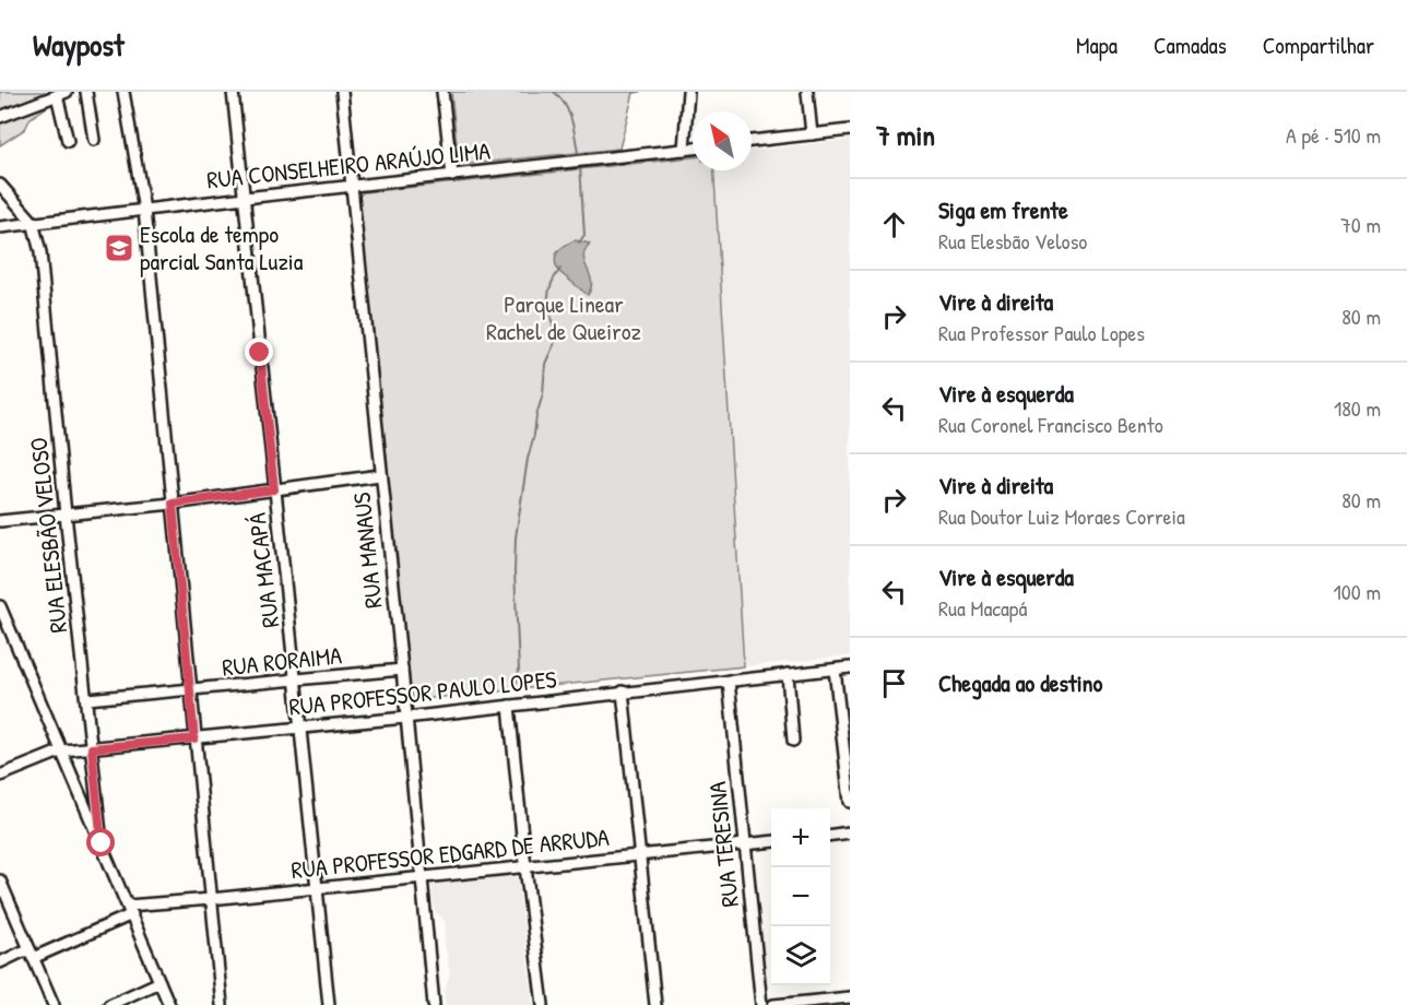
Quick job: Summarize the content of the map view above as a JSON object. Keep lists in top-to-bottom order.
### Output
{
  "streets": {
    "street": [
      "RUA CONSELHEIRO ARAÚJO LIMA",
      "RUA ELESBÃO VELOSO",
      "RUA MANAUS",
      "RUA MACAPÁ",
      "RUA RORAIMA",
      "RUA PROFESSOR PAULO LOPES",
      "RUA TERESINA",
      "RUA PROFESSOR EDGARD DE ARRUDA"
    ]
  },
  "crossings": [
    ["RUA CONSELHEIRO ARAÚJO LIMA", "RUA ELESBÃO VELOSO"],
    ["RUA CONSELHEIRO ARAÚJO LIMA", "RUA MANAUS"],
    ["RUA CONSELHEIRO ARAÚJO LIMA", "RUA MACAPÁ"],
    ["RUA ELESBÃO VELOSO", "RUA RORAIMA"],
    ["RUA ELESBÃO VELOSO", "RUA PROFESSOR PAULO LOPES"],
    ["RUA MANAUS", "RUA RORAIMA"],
    ["RUA MANAUS", "RUA PROFESSOR PAULO LOPES"],
    ["RUA MANAUS", "RUA PROFESSOR EDGARD DE ARRUDA"],
    ["RUA MACAPÁ", "RUA RORAIMA"],
    ["RUA MACAPÁ", "RUA PROFESSOR PAULO LOPES"],
    ["RUA MACAPÁ", "RUA PROFESSOR EDGARD DE ARRUDA"],
    ["RUA PROFESSOR PAULO LOPES", "RUA TERESINA"],
    ["RUA TERESINA", "RUA PROFESSOR EDGARD DE ARRUDA"]
  ],
  "parks": ["Parque Linear Rachel de Queiroz"],
  "places": {
    "school or university": ["Escola de tempo parcial Santa Luzia"]
  },
  "north": "top left",
  "page": {
    "header": "Waypost",
    "nav": ["Mapa", "Camadas", "Compartilhar"],
    "heading": ["7 min", "A pé · 510 m"],
    "list": [
      ["Siga em frente", "Rua Elesbão Veloso", "70 m"],
      ["Vire à direita", "Rua Professor Paulo Lopes", "80 m"],
      ["Vire à esquerda", "Rua Coronel Francisco Bento", "180 m"],
      ["Vire à direita", "Rua Doutor Luiz Moraes Correia", "80 m"],
      ["Vire à esquerda", "Rua Macapá", "100 m"],
      "Chegada ao destino"
    ],
    "map_buttons": ["+", "−"]
  }
}
